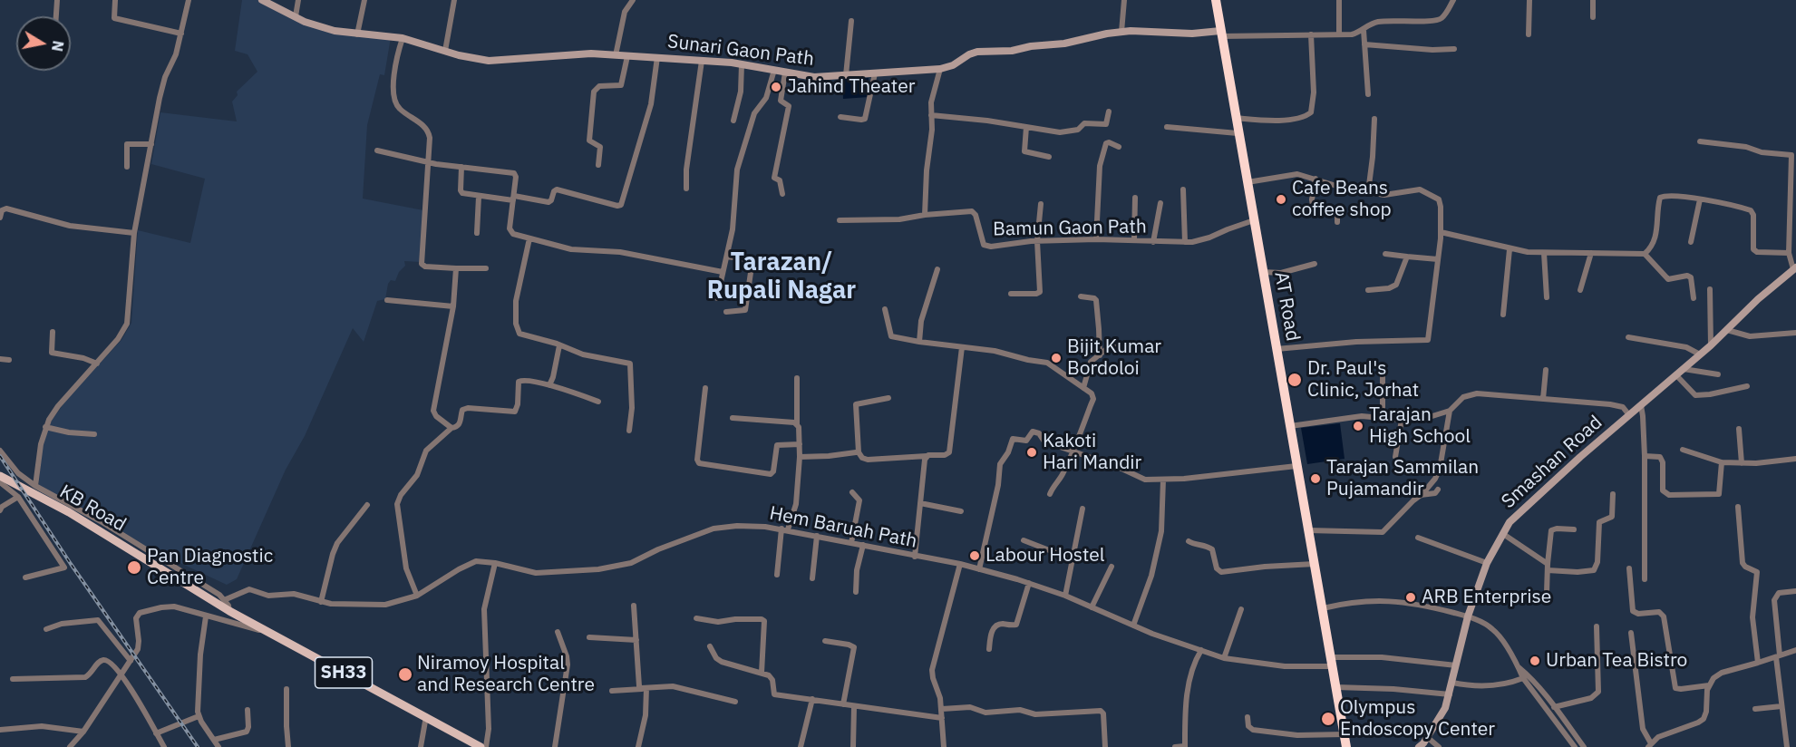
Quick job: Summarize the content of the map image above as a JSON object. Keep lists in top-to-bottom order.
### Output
{
  "streets": {
    "highway": ["AT Road"],
    "main road": ["KB Road", "SH33"],
    "street": [
      "Sunari Gaon Path",
      "Bamun Gaon Path",
      "Smashan Road",
      "Hem Baruah Path"
    ]
  },
  "crossings": [
    ["Sunari Gaon Path", "AT Road"],
    ["Bamun Gaon Path", "AT Road"],
    ["AT Road", "Smashan Road"],
    ["AT Road", "Hem Baruah Path"],
    ["Smashan Road", "Hem Baruah Path"]
  ],
  "districts": ["Tarazan/ Rupali Nagar"],
  "places": [
    "Jahind Theater",
    "Cafe Beans coffee shop",
    "Bijit Kumar Bordoloi",
    "Dr. Paul's Clinic, Jorhat",
    "Tarajan High School",
    "Kakoti Hari Mandir",
    "Tarajan Sammilan Pujamandir",
    "Labour Hostel",
    "Pan Diagnostic Centre",
    "ARB Enterprise",
    "Urban Tea Bistro",
    "Niramoy Hospital and Research Centre",
    "Olympus Endoscopy Center"
  ],
  "north": "right"
}
